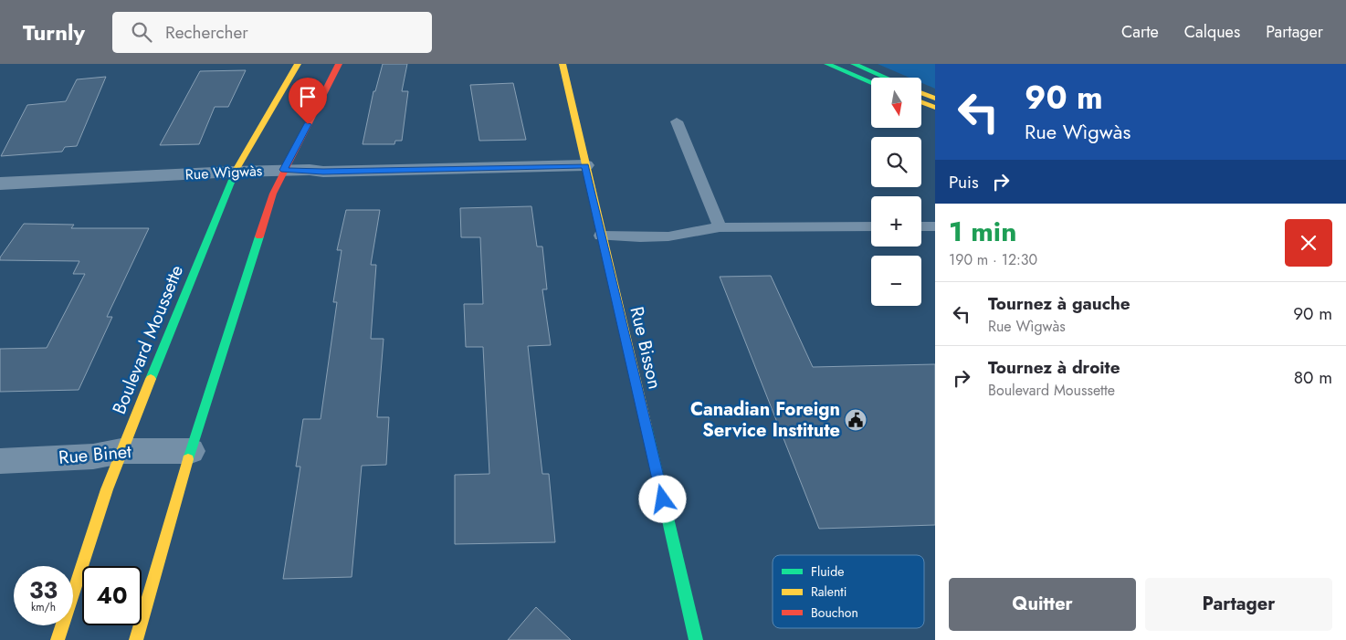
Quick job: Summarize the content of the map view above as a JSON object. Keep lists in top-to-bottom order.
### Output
{
  "streets": {
    "main road": ["Boulevard Moussette", "Rue Bisson"],
    "street": ["Rue Wìgwàs", "Rue Binet"]
  },
  "crossings": [
    ["Rue Wìgwàs", "Boulevard Moussette"],
    ["Rue Wìgwàs", "Rue Bisson"],
    ["Boulevard Moussette", "Rue Binet"]
  ],
  "places": {
    "public building": ["Canadian Foreign Service Institute"]
  },
  "legend": ["Fluide", "Ralenti", "Bouchon"],
  "north": "bottom",
  "page": {
    "header": "Turnly",
    "search": "Rechercher",
    "nav": ["Carte", "Calques", "Partager"],
    "turn": ["90 m", "Rue Wìgwàs"],
    "map_buttons": ["+", "−"],
    "then": "Puis",
    "heading": ["1 min", "190 m · 12:30"],
    "list": [
      {
        "name": "Tournez à gauche",
        "note": "Rue Wìgwàs",
        "value": "90 m"
      },
      {
        "name": "Tournez à droite",
        "note": "Boulevard Moussette",
        "value": "80 m"
      }
    ],
    "speed": "33 km/h",
    "limit": "40",
    "buttons": ["Quitter", "Partager"]
  }
}
